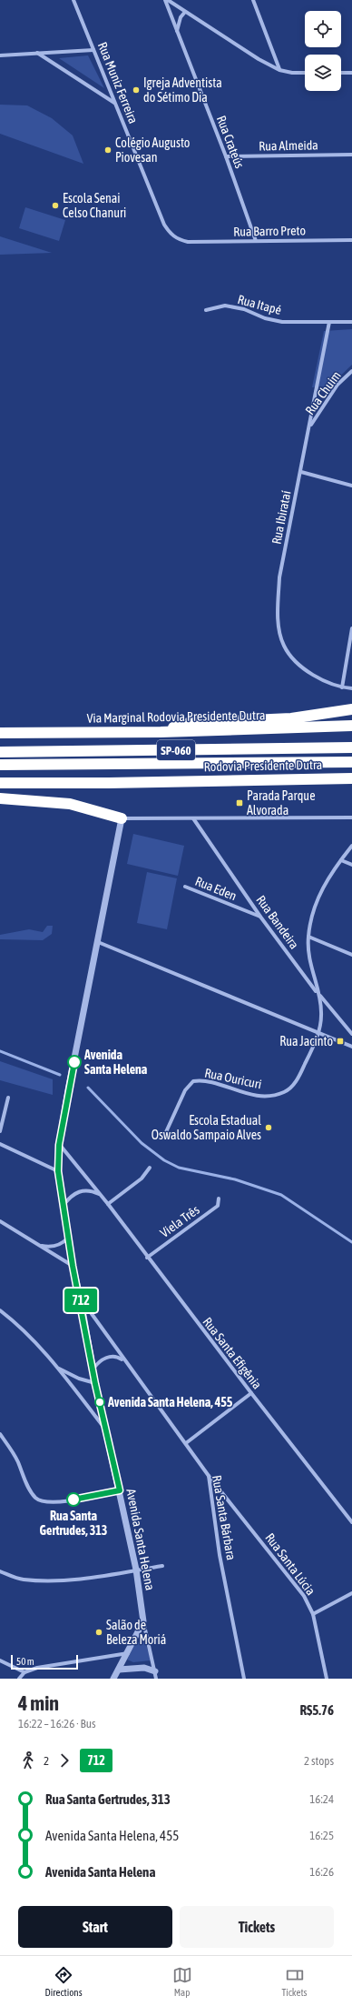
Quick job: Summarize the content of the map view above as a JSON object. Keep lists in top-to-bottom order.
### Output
{
  "streets": {
    "highway": ["Via Marginal Rodovia Presidente Dutra", "SP-060", "Rodovia Presidente Dutra"],
    "street": [
      "Rua Muniz Ferreira",
      "Rua Crateús",
      "Rua Almeida",
      "Rua Barro Preto",
      "Rua Itapé",
      "Rua Chuim",
      "Rua Ibirataí",
      "Rua Eden",
      "Rua Bandeira",
      "Rua Ouricuri",
      "Viela Três",
      "Rua Santa Efigênia",
      "Rua Santa Bárbara",
      "Avenida Santa Helena",
      "Rua Santa Lúcia"
    ]
  },
  "crossings": [
    ["Rua Muniz Ferreira", "Rua Barro Preto"],
    ["Rua Crateús", "Rua Almeida"],
    ["Rua Crateús", "Rua Barro Preto"],
    ["Rua Itapé", "Rua Ibirataí"],
    ["Rua Chuim", "Rua Ibirataí"],
    ["Rua Eden", "Rua Bandeira"],
    ["Rua Bandeira", "Rua Ouricuri"],
    ["Viela Três", "Rua Santa Efigênia"],
    ["Rua Santa Efigênia", "Avenida Santa Helena"],
    ["Rua Santa Bárbara", "Avenida Santa Helena"],
    ["Rua Santa Bárbara", "Rua Santa Lúcia"]
  ],
  "places": {
    "other": [
      "Igreja Adventista do Sétimo Dia",
      "Colégio Augusto Piovesan",
      "Escola Senai Celso Chanuri",
      "Avenida Santa Helena",
      "Escola Estadual Oswaldo Sampaio Alves",
      "Avenida Santa Helena, 455",
      "Rua Santa Gertrudes, 313",
      "Salão de Beleza Moriá"
    ],
    "transit": ["Parada Parque Alvorada", "Rua Jacinto"]
  },
  "lines": ["bus line 712"],
  "scale_bar": "50 m",
  "page": {
    "on_map": "712",
    "scale": "50 m",
    "heading": ["4 min", "16:22 – 16:26 · Bus", "R$5.76"],
    "legs": ["2", "712", "2 stops"],
    "list": [
      {
        "name": "Rua Santa Gertrudes, 313",
        "value": "16:24"
      },
      {
        "name": "Avenida Santa Helena, 455",
        "value": "16:25"
      },
      {
        "name": "Avenida Santa Helena",
        "value": "16:26"
      }
    ],
    "buttons": ["Start", "Tickets"],
    "tabs": ["Directions", "Map", "Tickets"]
  }
}
